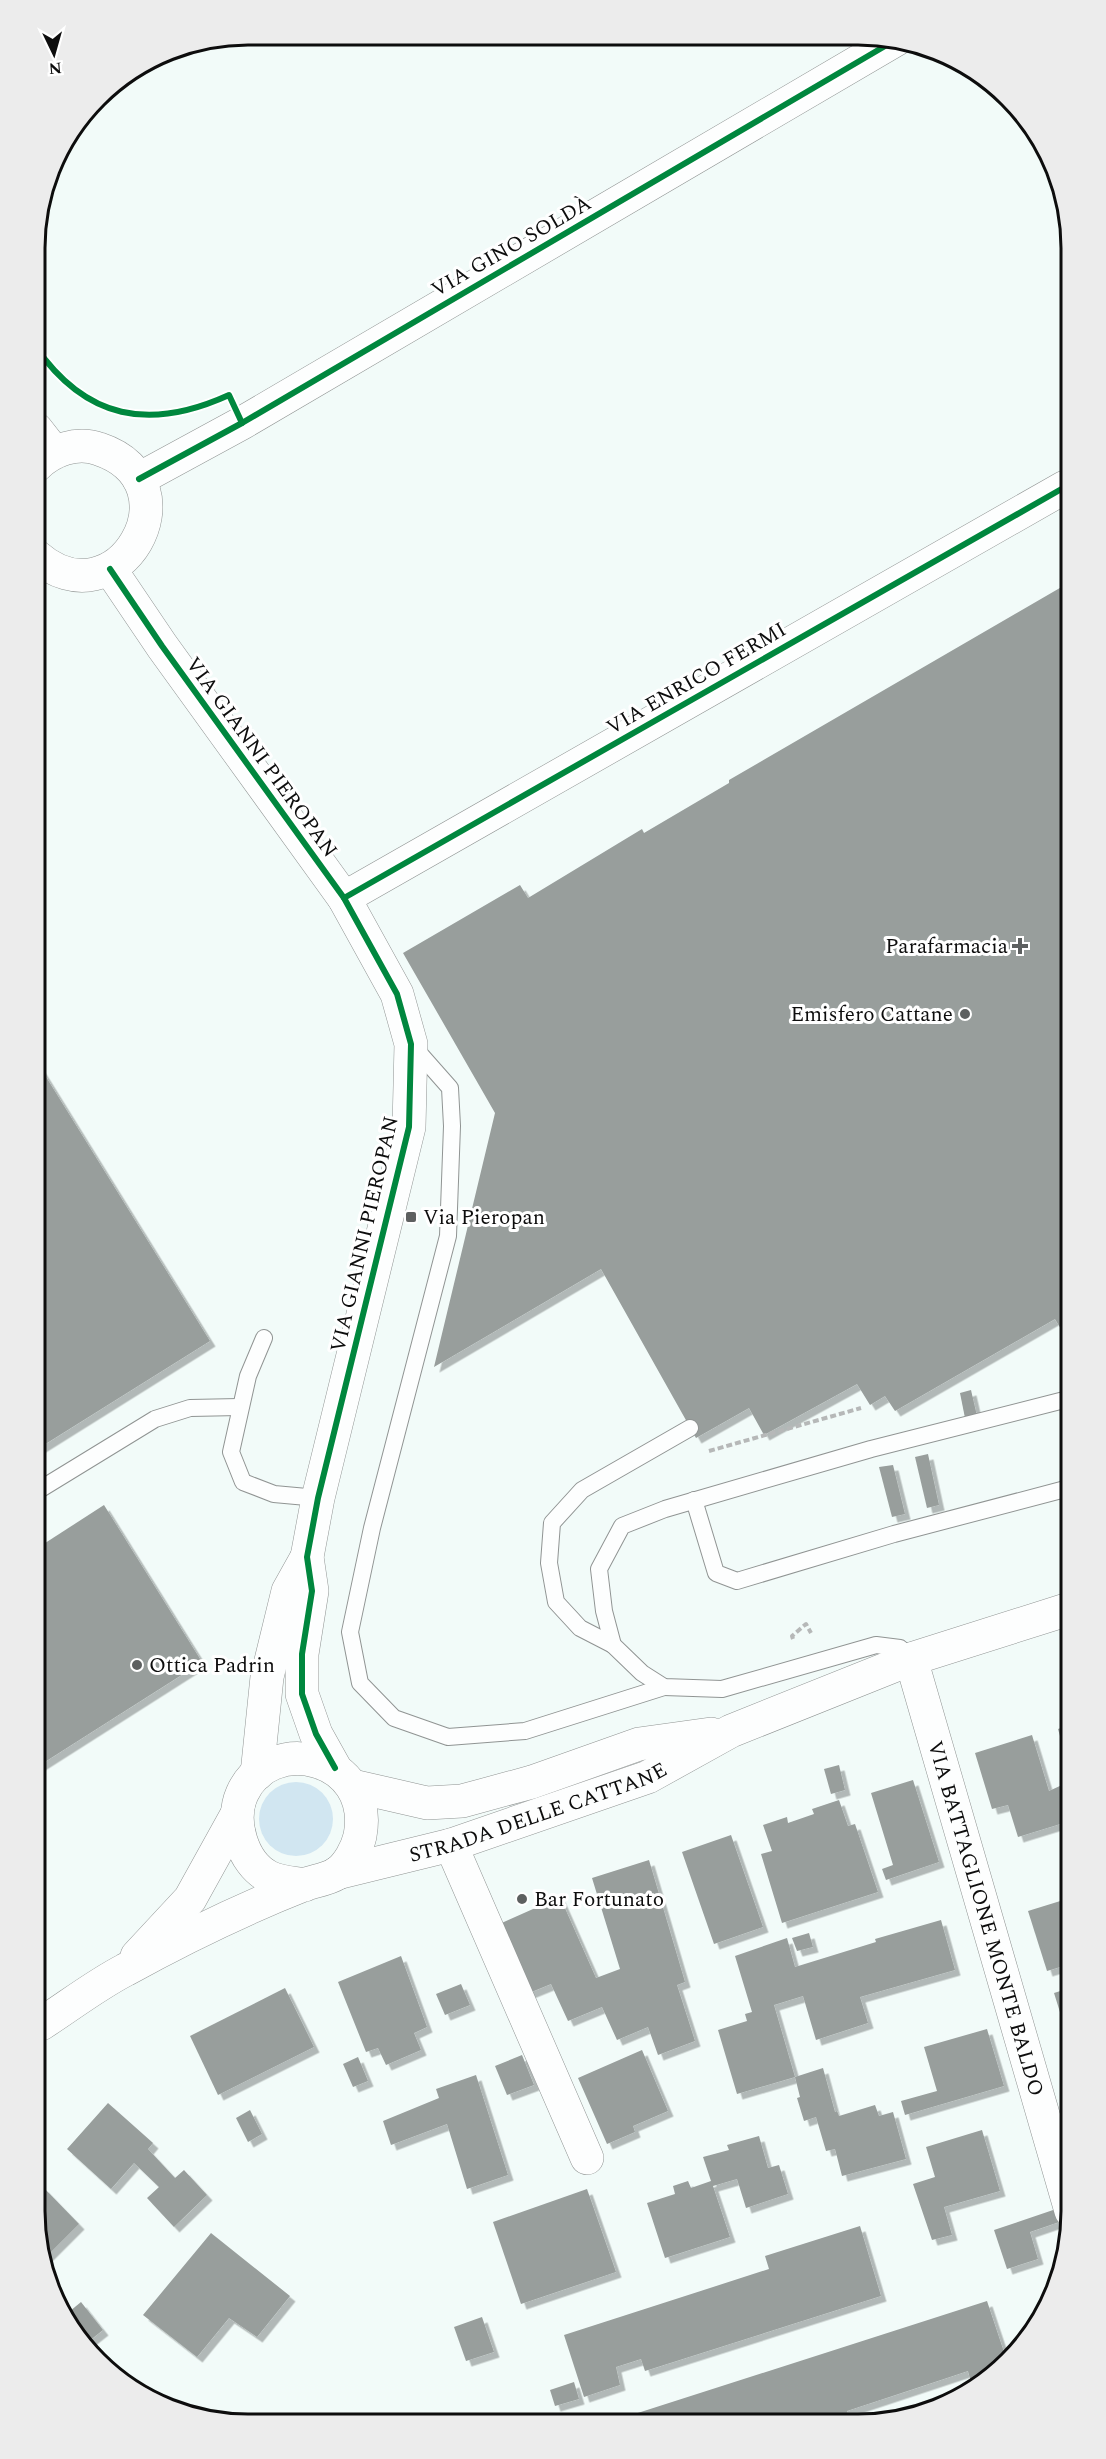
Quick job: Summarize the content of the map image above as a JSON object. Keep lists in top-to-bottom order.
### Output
{
  "streets": {
    "street": [
      "VIA GINO SOLDÀ",
      "VIA ENRICO FERMI",
      "VIA GIANNI PIEROPAN",
      "STRADA DELLE CATTANE",
      "VIA BATTAGLIONE MONTE BALDO"
    ]
  },
  "crossings": [
    ["VIA ENRICO FERMI", "VIA GIANNI PIEROPAN"],
    ["VIA GIANNI PIEROPAN", "STRADA DELLE CATTANE"],
    ["STRADA DELLE CATTANE", "VIA BATTAGLIONE MONTE BALDO"]
  ],
  "places": {
    "health": ["Parafarmacia"],
    "other": ["Emisfero Cattane", "Ottica Padrin", "Bar Fortunato"],
    "transit": ["Via Pieropan"]
  },
  "north": "bottom"
}
